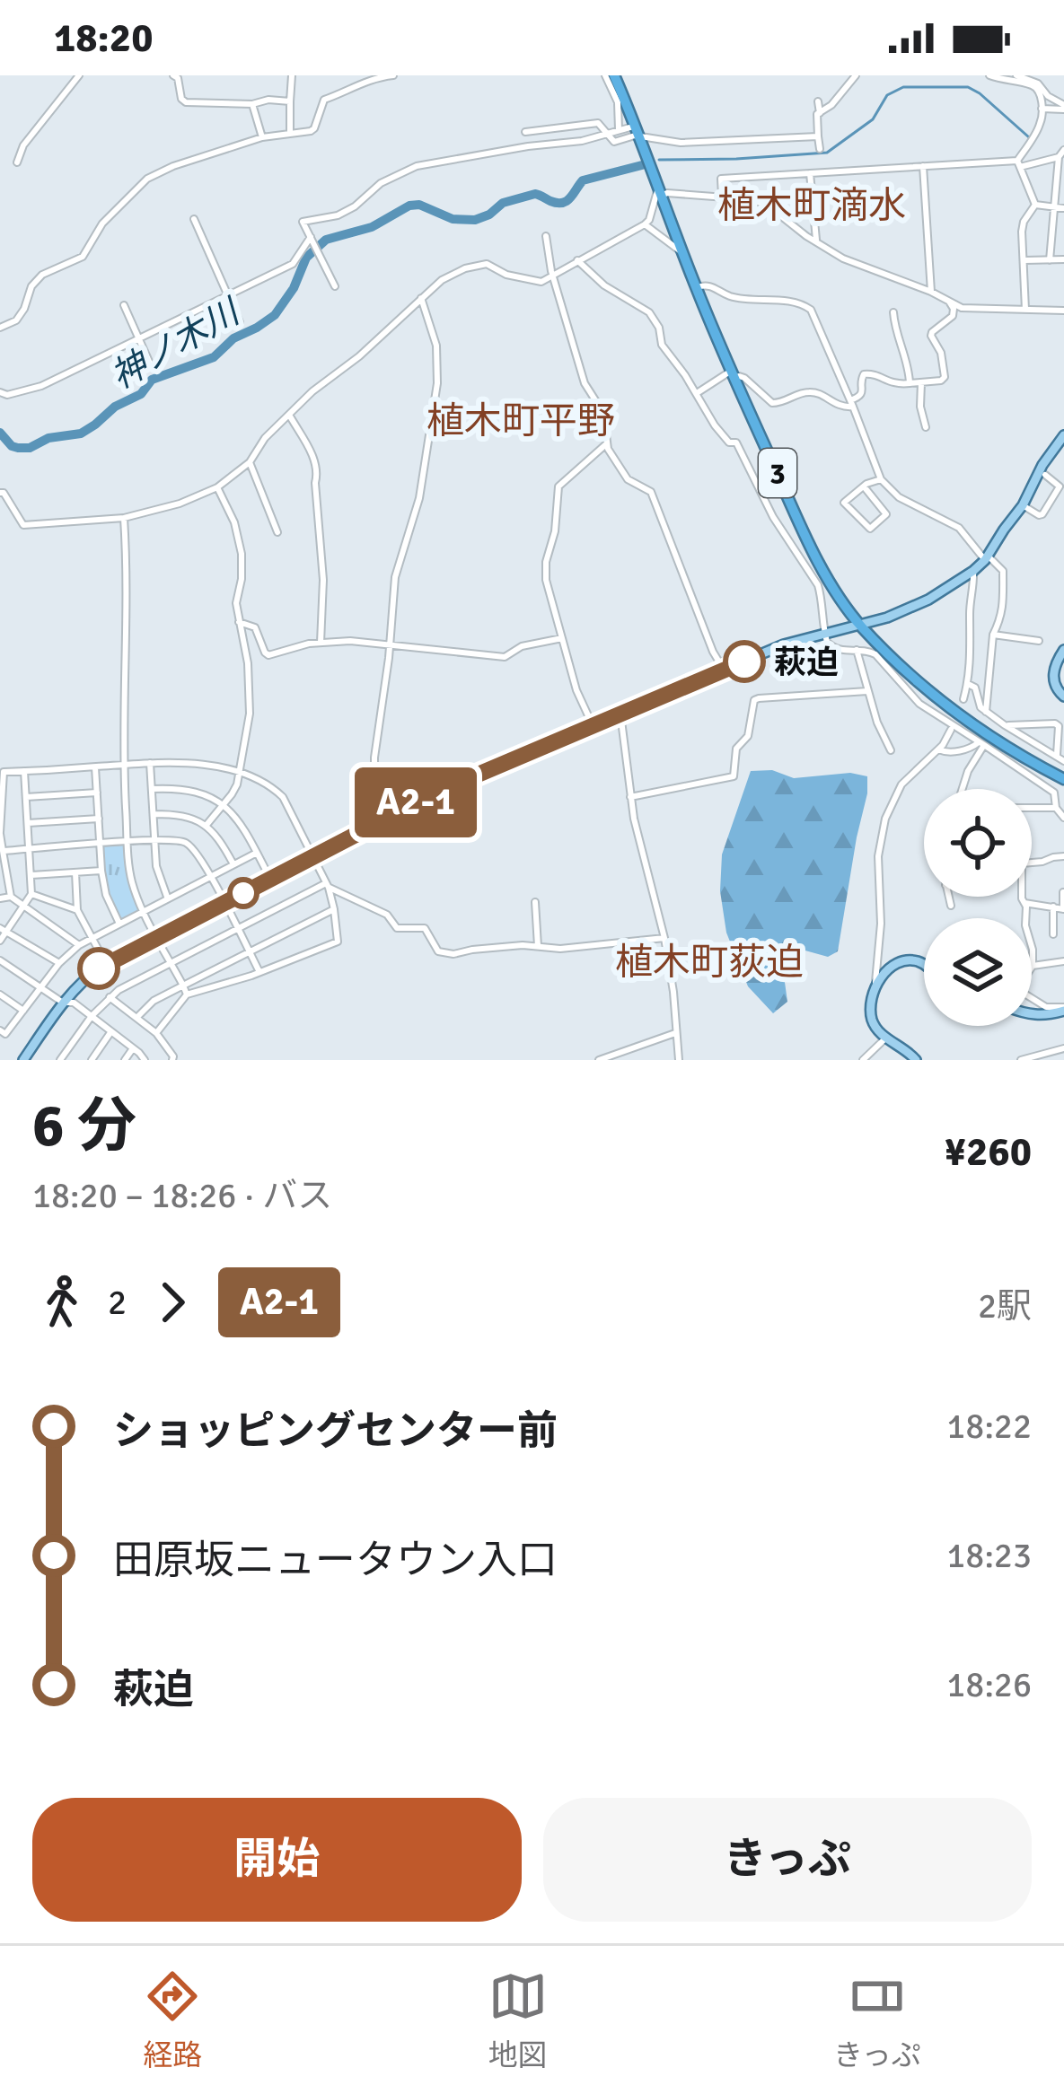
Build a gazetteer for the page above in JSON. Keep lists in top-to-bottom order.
{
  "streets": {
    "highway": ["3"]
  },
  "districts": ["植木町滴水", "植木町平野", "植木町荻迫"],
  "water": ["神ノ木川"],
  "places": ["萩迫"],
  "lines": ["bus line A2-1"],
  "page": {
    "status": "18:20",
    "on_map": "A2-1",
    "heading": ["6 分", "18:20 – 18:26 · バス", "¥260"],
    "legs": ["2", "A2-1", "2駅"],
    "list": [
      {
        "name": "ショッピングセンター前",
        "value": "18:22"
      },
      {
        "name": "田原坂ニュータウン入口",
        "value": "18:23"
      },
      {
        "name": "萩迫",
        "value": "18:26"
      }
    ],
    "buttons": ["開始", "きっぷ"],
    "tabs": ["経路", "地図", "きっぷ"]
  }
}
